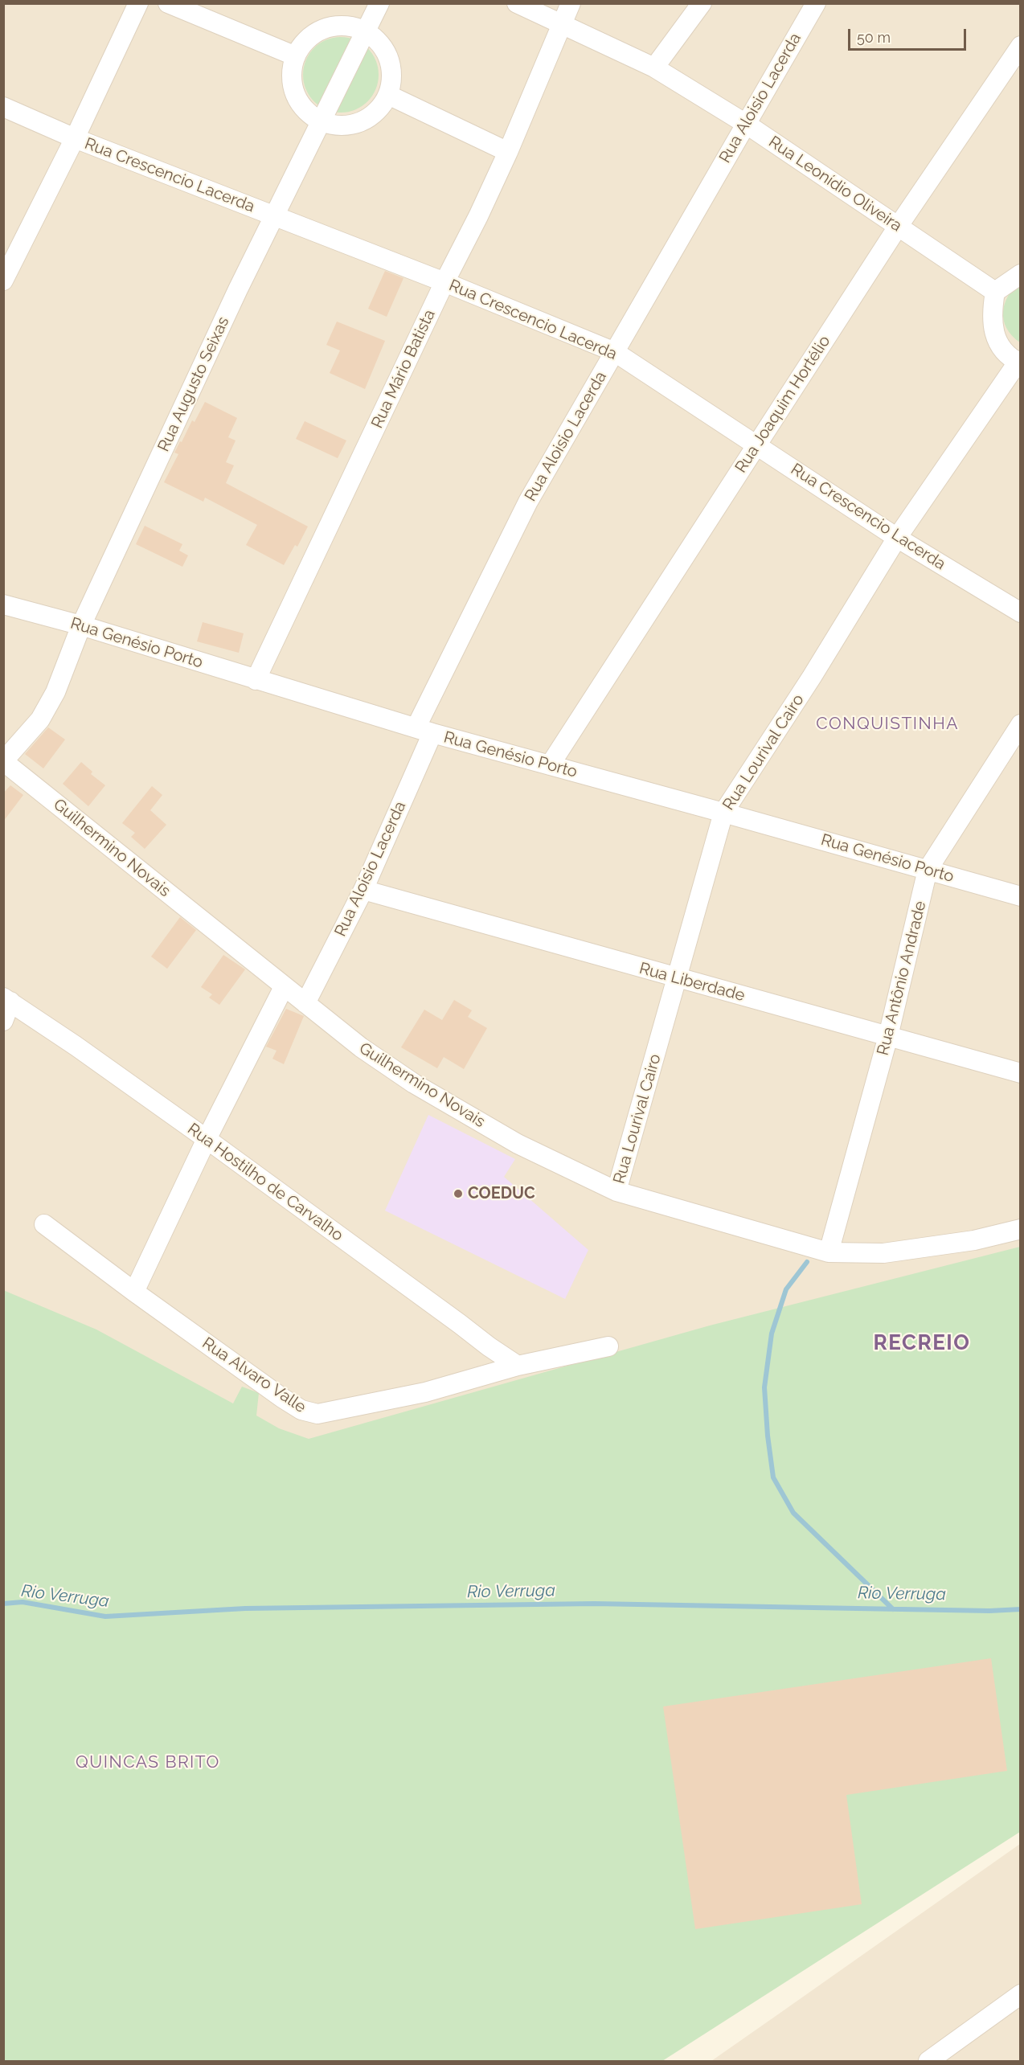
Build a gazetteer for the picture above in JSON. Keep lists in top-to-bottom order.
{
  "streets": {
    "street": [
      "Rua Aloisio Lacerda",
      "Rua Crescencio Lacerda",
      "Rua Leonídio Oliveira",
      "Rua Mário Batista",
      "Rua Augusto Seixas",
      "Rua Joaquim Hortélio",
      "Rua Genésio Porto",
      "Rua Lourival Cairo",
      "Guilhermino Novais",
      "Rua Antônio Andrade",
      "Rua Liberdade",
      "Rua Hostilho de Carvalho",
      "Rua Alvaro Valle"
    ]
  },
  "crossings": [
    ["Rua Aloisio Lacerda", "Rua Crescencio Lacerda"],
    ["Rua Aloisio Lacerda", "Rua Leonídio Oliveira"],
    ["Rua Aloisio Lacerda", "Rua Genésio Porto"],
    ["Rua Aloisio Lacerda", "Guilhermino Novais"],
    ["Rua Aloisio Lacerda", "Rua Liberdade"],
    ["Rua Crescencio Lacerda", "Rua Mário Batista"],
    ["Rua Crescencio Lacerda", "Rua Augusto Seixas"],
    ["Rua Crescencio Lacerda", "Rua Joaquim Hortélio"],
    ["Rua Crescencio Lacerda", "Rua Lourival Cairo"],
    ["Rua Leonídio Oliveira", "Rua Mário Batista"],
    ["Rua Leonídio Oliveira", "Rua Joaquim Hortélio"],
    ["Rua Leonídio Oliveira", "Rua Lourival Cairo"],
    ["Rua Mário Batista", "Rua Genésio Porto"],
    ["Rua Augusto Seixas", "Rua Genésio Porto"],
    ["Rua Augusto Seixas", "Guilhermino Novais"],
    ["Rua Joaquim Hortélio", "Rua Genésio Porto"],
    ["Rua Genésio Porto", "Rua Lourival Cairo"],
    ["Rua Genésio Porto", "Rua Antônio Andrade"],
    ["Rua Lourival Cairo", "Guilhermino Novais"],
    ["Rua Lourival Cairo", "Rua Liberdade"],
    ["Guilhermino Novais", "Rua Antônio Andrade"],
    ["Rua Antônio Andrade", "Rua Liberdade"],
    ["Rua Hostilho de Carvalho", "Rua Alvaro Valle"]
  ],
  "districts": ["CONQUISTINHA", "RECREIO", "QUINCAS BRITO"],
  "water": ["Rio Verruga"],
  "places": ["COEDUC"],
  "scale_bar": "50 m"
}
